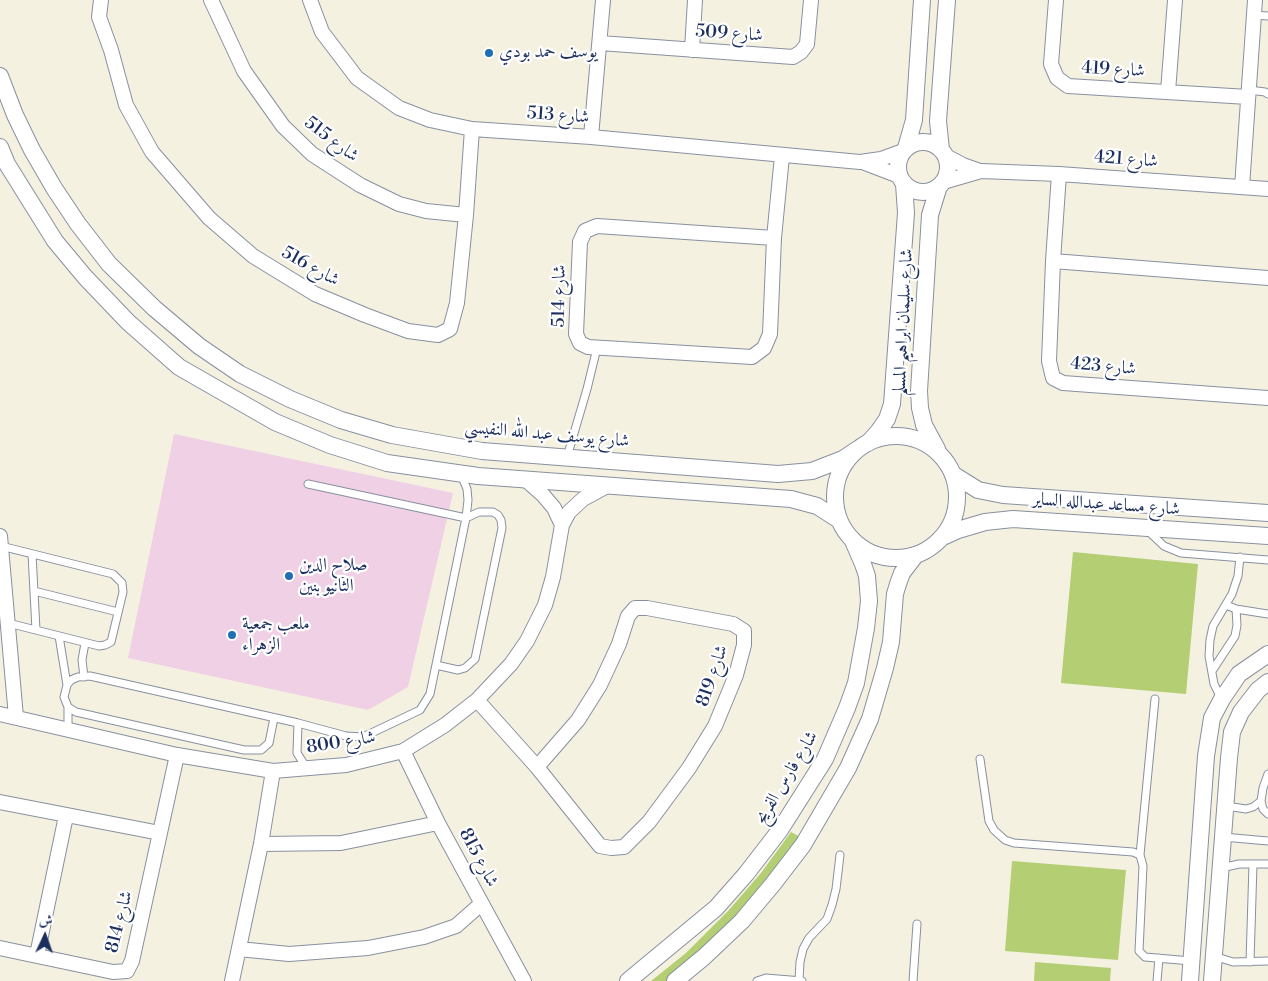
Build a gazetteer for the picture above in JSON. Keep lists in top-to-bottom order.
{
  "streets": {
    "street": [
      "شارع 509",
      "شارع 419",
      "شارع 513",
      "شارع 515",
      "شارع 421",
      "شارع 516",
      "شارع 514",
      "شارع سليمان ابراهيم المسلم",
      "شارع 423",
      "شارع يوسف عبد الله النفيسي",
      "شارع مساعد عبدالله الساير",
      "شارع 819",
      "شارع 800",
      "شارع فارس الفريح",
      "شارع 815",
      "شارع 814"
    ]
  },
  "crossings": [
    ["شارع 513", "شارع 421"],
    ["شارع 513", "شارع 516"],
    ["شارع 513", "شارع 514"],
    ["شارع 513", "شارع سليمان ابراهيم المسلم"],
    ["شارع 515", "شارع 516"],
    ["شارع 421", "شارع سليمان ابراهيم المسلم"],
    ["شارع 421", "شارع 423"],
    ["شارع سليمان ابراهيم المسلم", "شارع يوسف عبد الله النفيسي"],
    ["شارع سليمان ابراهيم المسلم", "شارع مساعد عبدالله الساير"],
    ["شارع سليمان ابراهيم المسلم", "شارع فارس الفريح"],
    ["شارع يوسف عبد الله النفيسي", "شارع مساعد عبدالله الساير"],
    ["شارع يوسف عبد الله النفيسي", "شارع فارس الفريح"],
    ["شارع مساعد عبدالله الساير", "شارع فارس الفريح"],
    ["شارع 819", "شارع 800"],
    ["شارع 800", "شارع 815"],
    ["شارع 800", "شارع 814"]
  ],
  "places": ["يوسف حمد بودي", "صلاح الدين الثانيو بنين", "ملعب جمعية الزهراء"],
  "north": "top"
}
